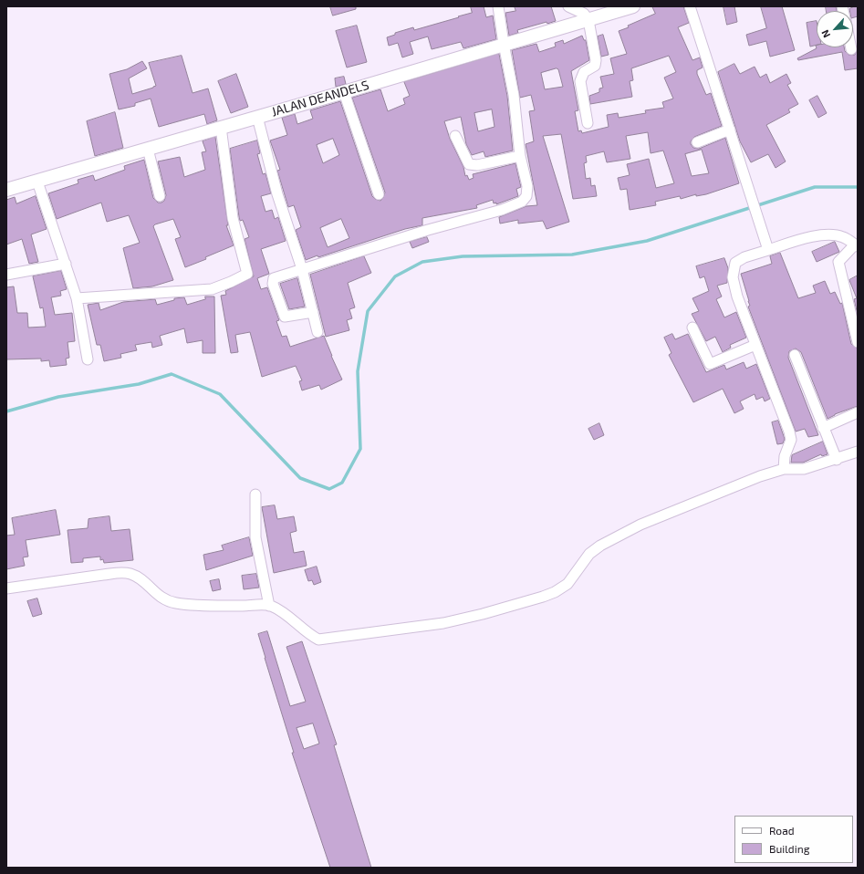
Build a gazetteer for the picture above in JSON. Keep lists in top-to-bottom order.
{
  "streets": {
    "street": ["JALAN DEANDELS"]
  },
  "legend": ["Road", "Building"],
  "north": "bottom left"
}
